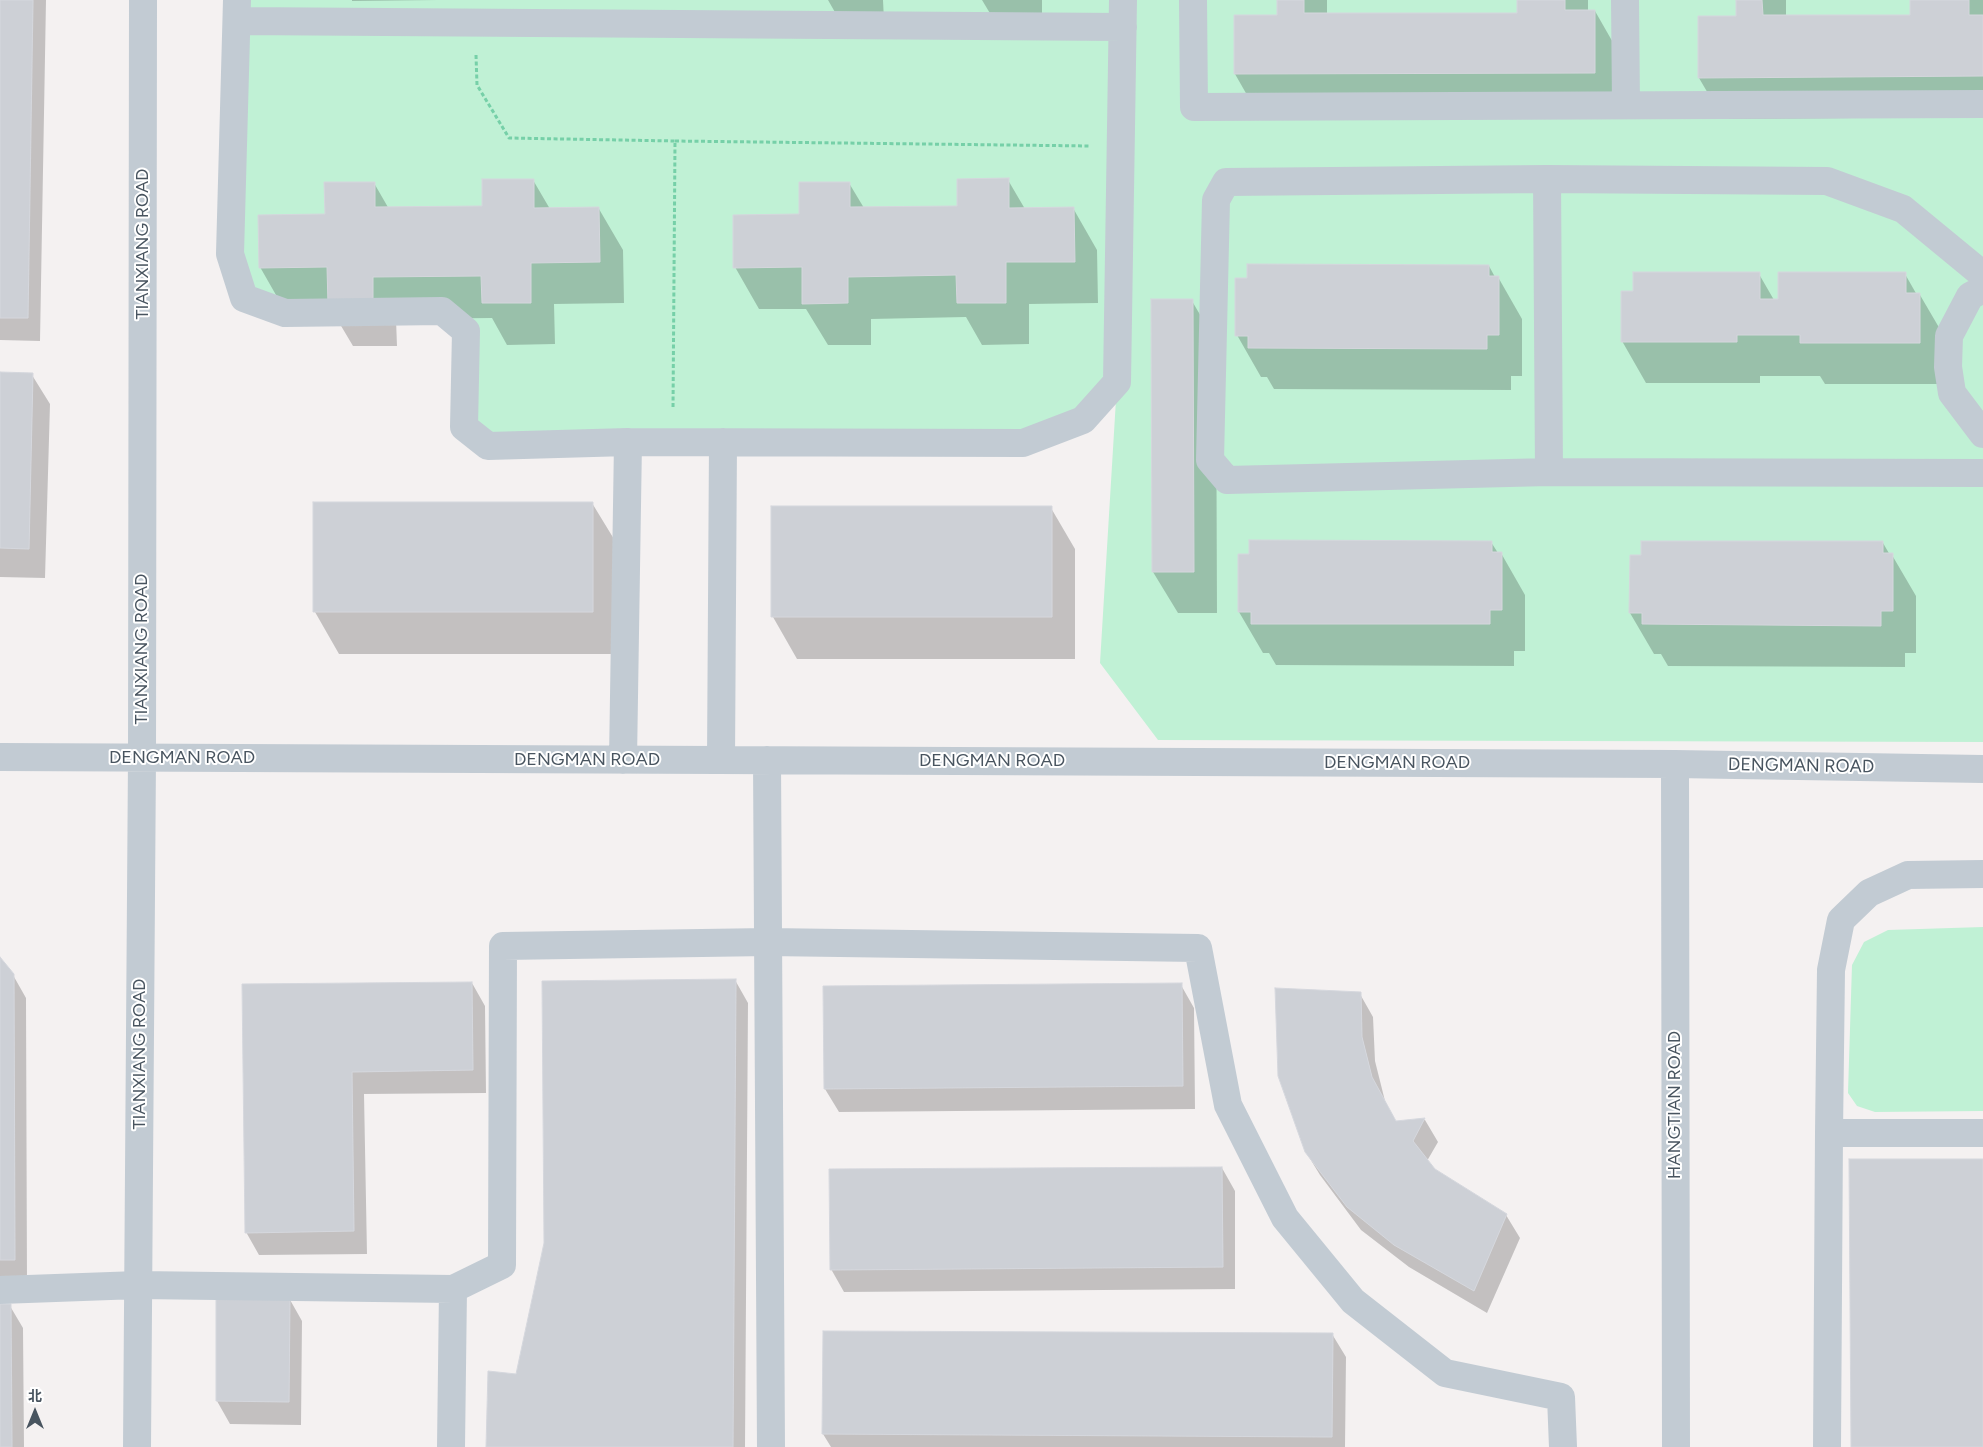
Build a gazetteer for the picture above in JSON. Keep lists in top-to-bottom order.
{
  "streets": {
    "street": ["TIANXIANG ROAD", "DENGMAN ROAD", "HANGTIAN ROAD"]
  },
  "crossings": [
    ["TIANXIANG ROAD", "DENGMAN ROAD"],
    ["DENGMAN ROAD", "HANGTIAN ROAD"]
  ],
  "north": "top"
}
